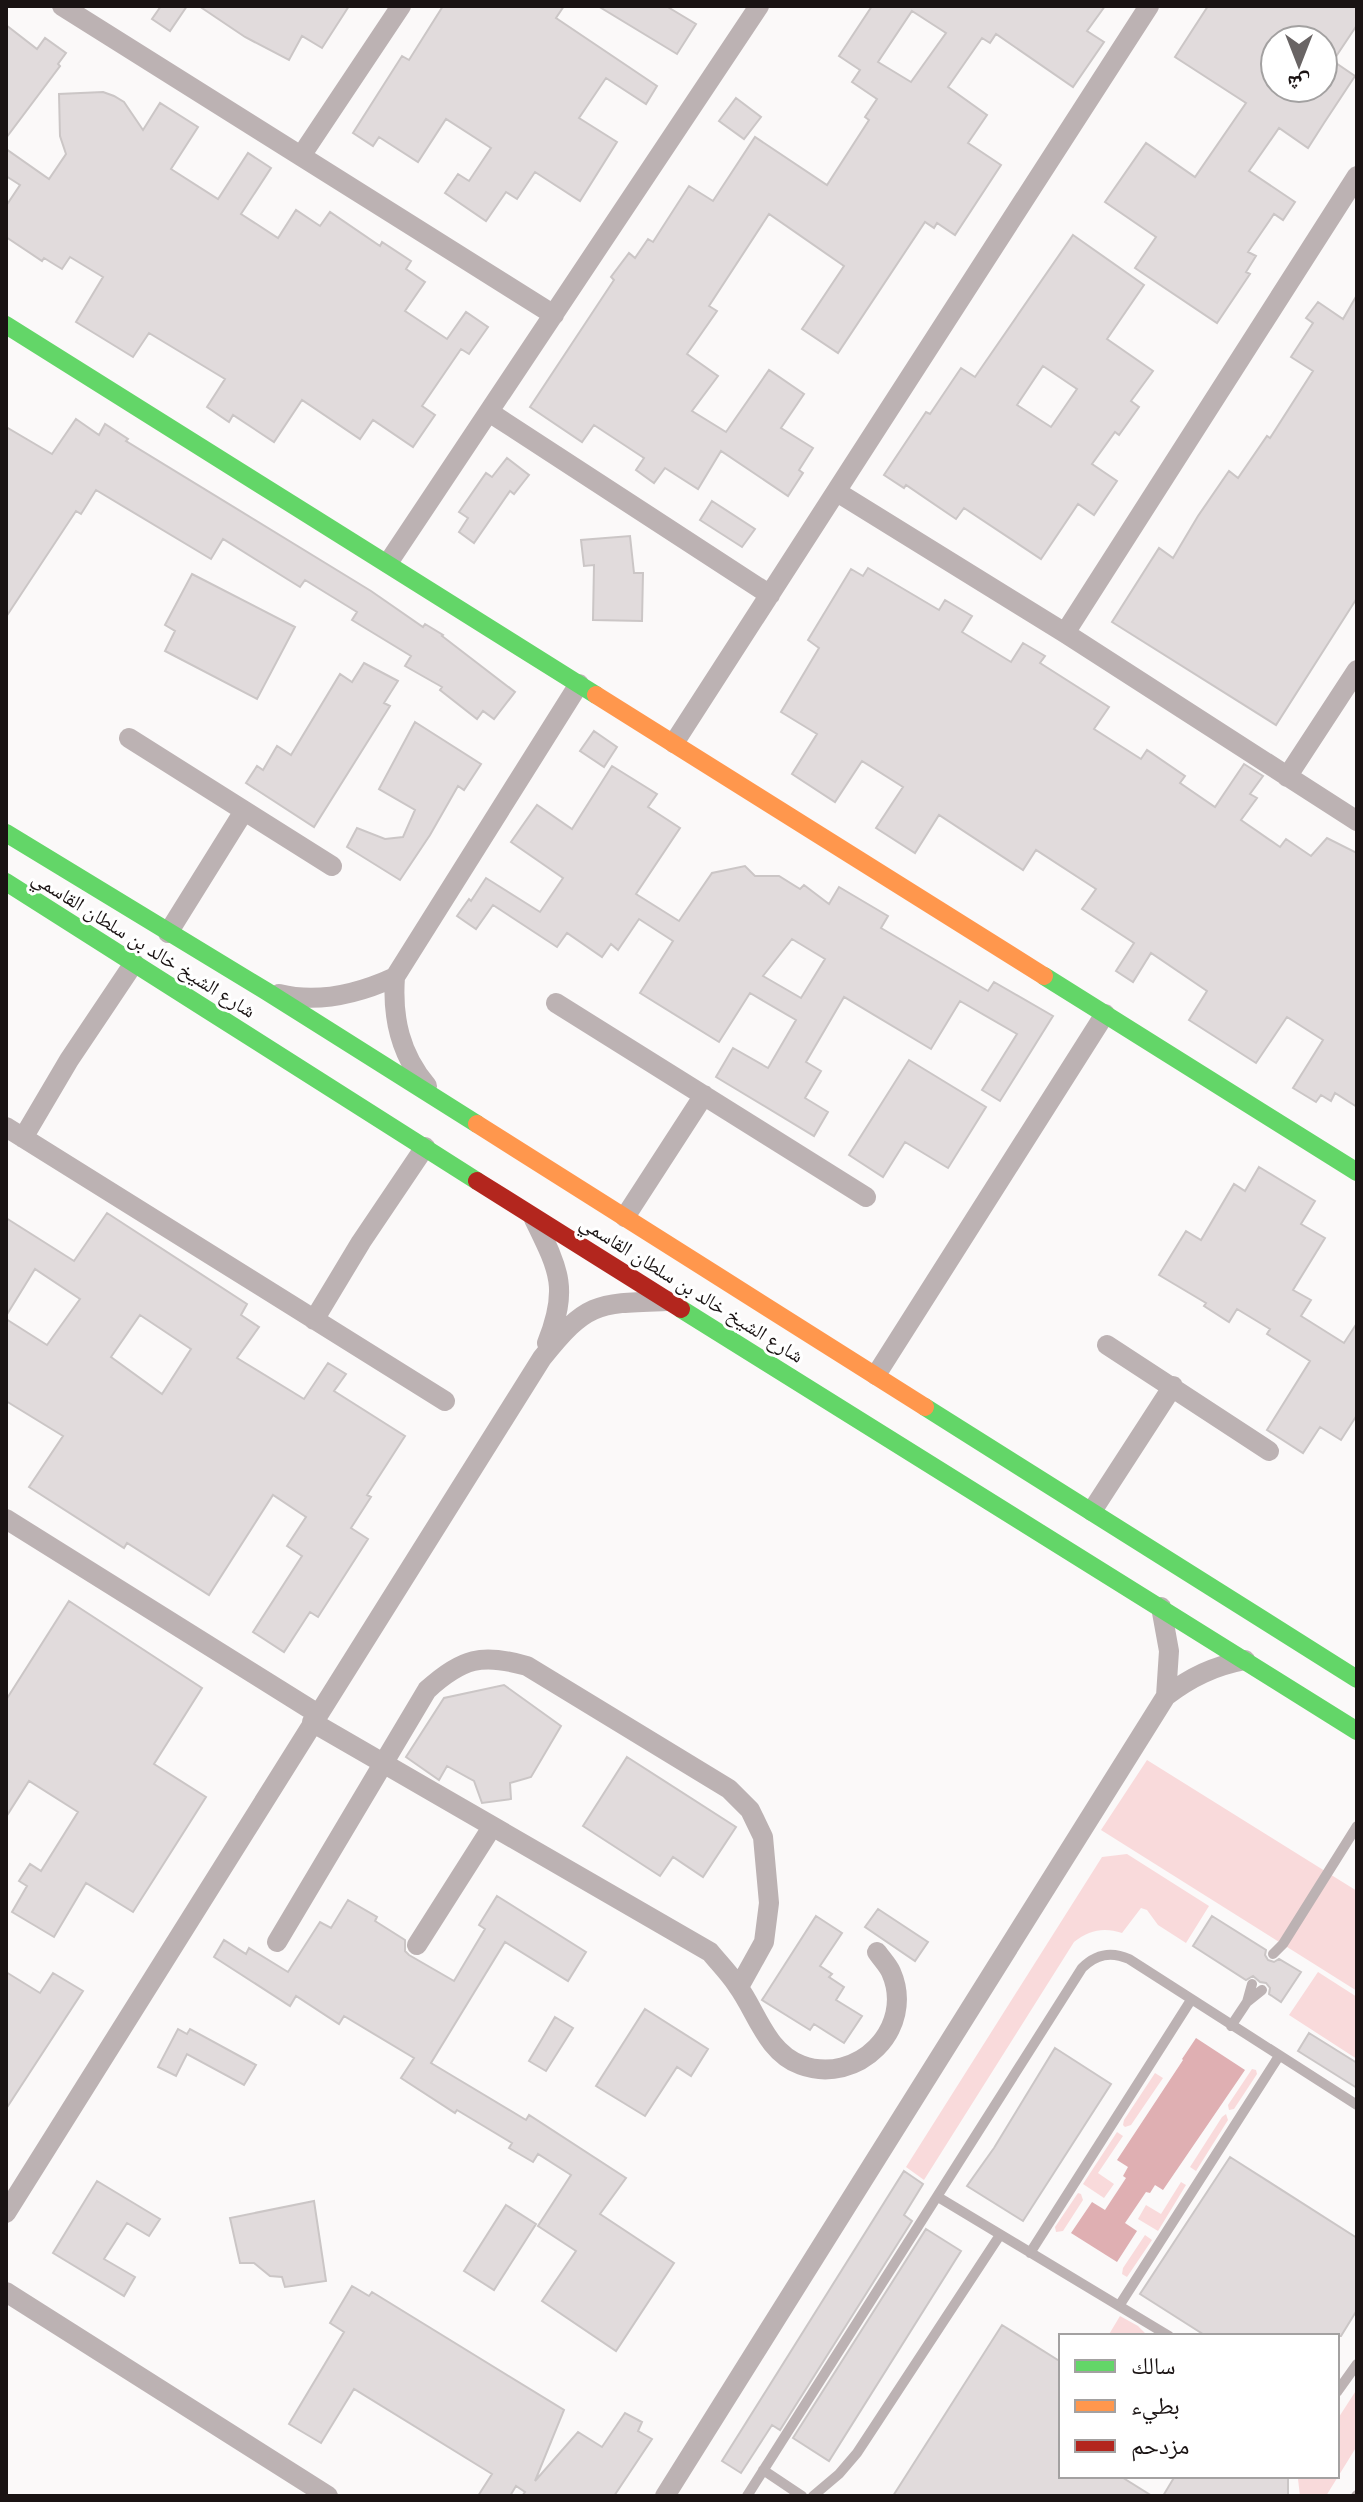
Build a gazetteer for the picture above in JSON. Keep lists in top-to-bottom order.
{
  "streets": {
    "main road": ["شارع الشيخ خالد بن سلطان القاسمي"]
  },
  "legend": ["سالك", "بطيء", "مزدحم"],
  "north": "bottom"
}
